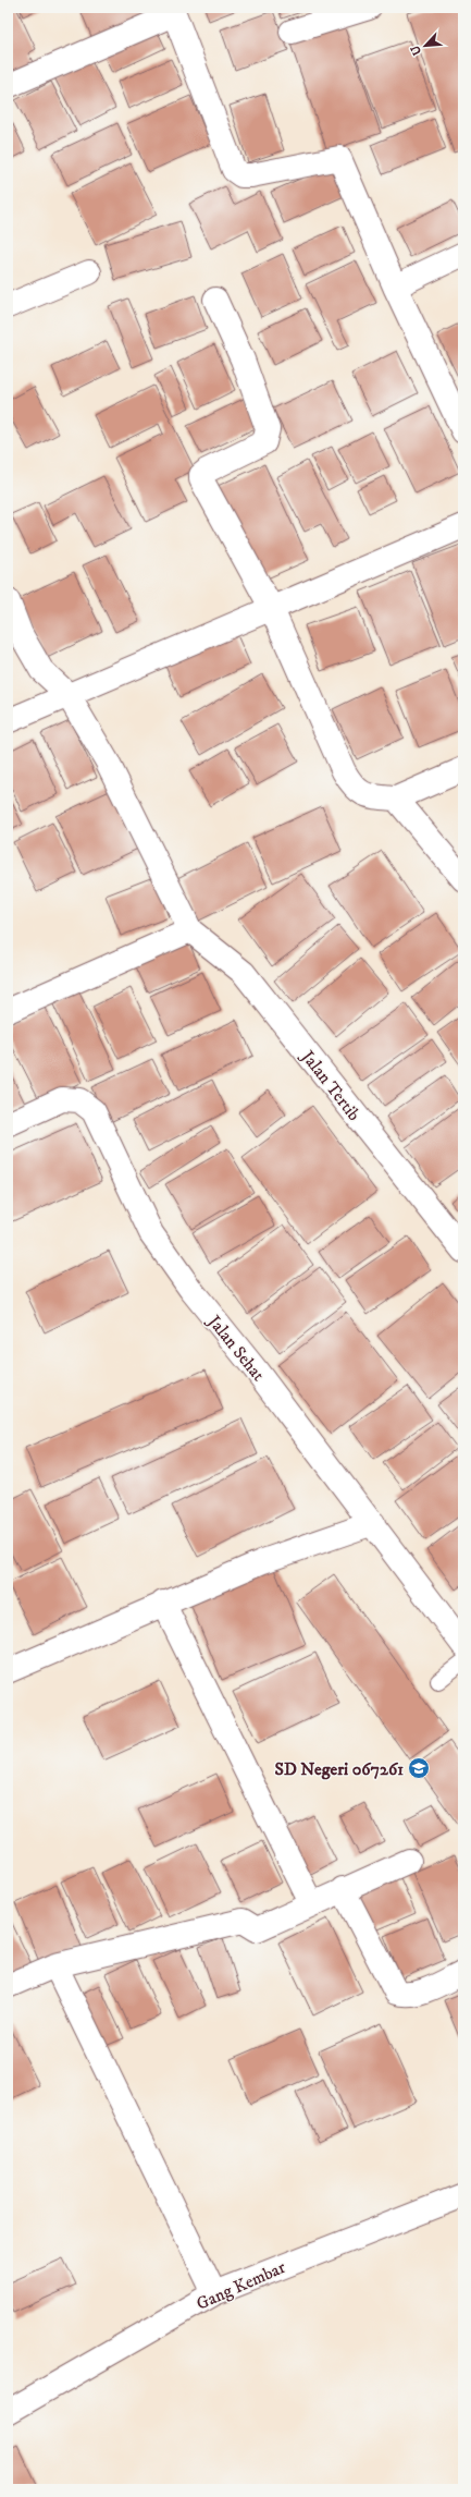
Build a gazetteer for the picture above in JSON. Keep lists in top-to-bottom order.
{
  "streets": {
    "street": ["Jalan Tertib", "Jalan Sehat", "Gang Kembar"]
  },
  "places": {
    "school or university": ["SD Negeri 067261"]
  },
  "north": "bottom left"
}
